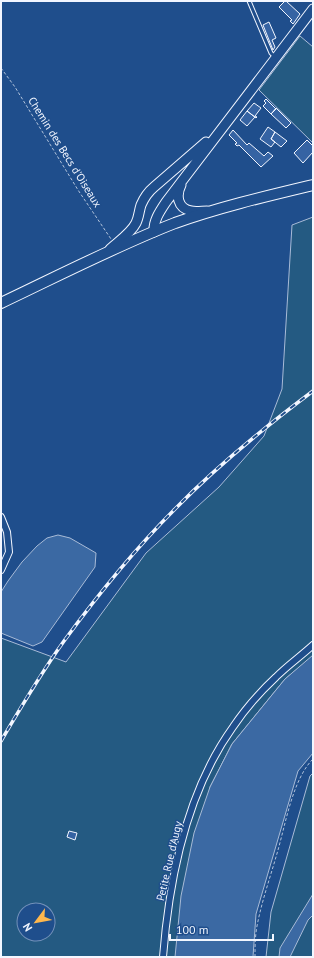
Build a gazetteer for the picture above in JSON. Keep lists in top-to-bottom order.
{
  "streets": {
    "street": ["Petite Rue d'Augy"],
    "path": ["Chemin des Becs d'Oiseaux"]
  },
  "scale_bar": "100 m",
  "north": "bottom left"
}
